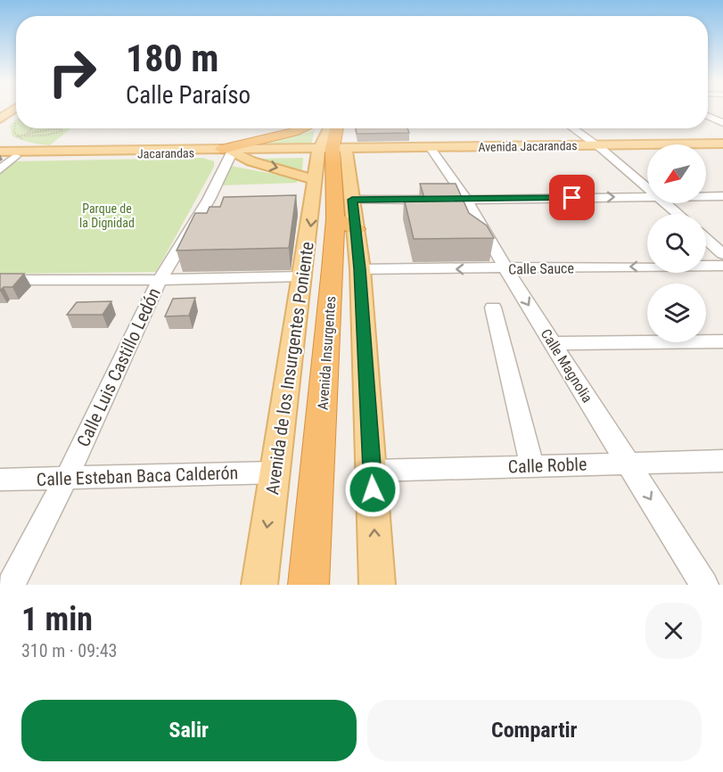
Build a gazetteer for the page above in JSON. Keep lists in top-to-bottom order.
{
  "streets": {
    "highway": ["Avenida Insurgentes"],
    "main road": ["Avenida Jacarandas", "Jacarandas", "Avenida de los Insurgentes Poniente"],
    "street": [
      "Calle Sauce",
      "Calle Magnolia",
      "Calle Luis Castillo Ledón",
      "Calle Roble",
      "Calle Esteban Baca Calderón"
    ]
  },
  "crossings": [
    ["Avenida Jacarandas", "Jacarandas"],
    ["Avenida Jacarandas", "Avenida Insurgentes"],
    ["Avenida Jacarandas", "Calle Magnolia"],
    ["Avenida Jacarandas", "Avenida de los Insurgentes Poniente"],
    ["Jacarandas", "Avenida Insurgentes"],
    ["Jacarandas", "Calle Luis Castillo Ledón"],
    ["Jacarandas", "Avenida de los Insurgentes Poniente"],
    ["Calle Sauce", "Calle Magnolia"],
    ["Avenida Insurgentes", "Avenida de los Insurgentes Poniente"],
    ["Calle Magnolia", "Calle Roble"],
    ["Calle Luis Castillo Ledón", "Calle Esteban Baca Calderón"],
    ["Avenida de los Insurgentes Poniente", "Calle Esteban Baca Calderón"]
  ],
  "one_way": ["Calle Magnolia"],
  "parks": ["Parque de la Dignidad"],
  "north": "bottom left",
  "page": {
    "turn": ["180 m", "Calle Paraíso"],
    "heading": ["1 min", "310 m · 09:43"],
    "buttons": ["Salir", "Compartir"]
  }
}
